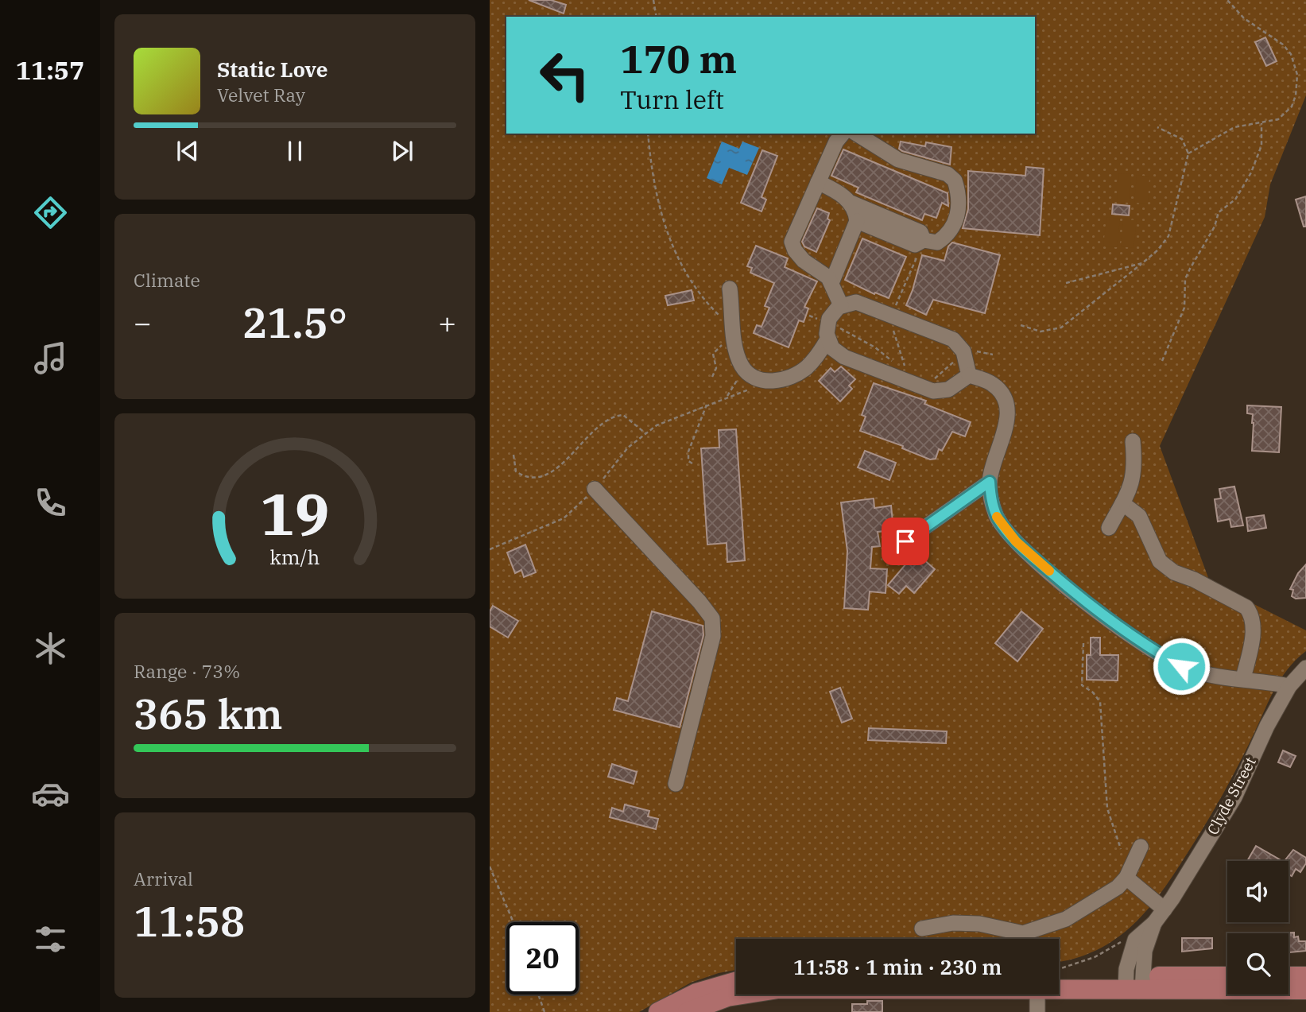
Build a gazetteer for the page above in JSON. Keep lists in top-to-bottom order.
{
  "streets": {
    "street": ["Clyde Street"]
  },
  "page": {
    "tabs": "11:57",
    "turn": ["170 m", "Turn left"],
    "song": ["Static Love", "Velvet Ray"],
    "tile": [
      "Climate",
      ["Range · 73%", "365 km"],
      ["Arrival", "11:58"]
    ],
    "heat": ["−", "21.5°", "+"],
    "limit": "20",
    "trip": "11:58 · 1 min · 230 m",
    "gauge": ["19", "km/h"]
  }
}
